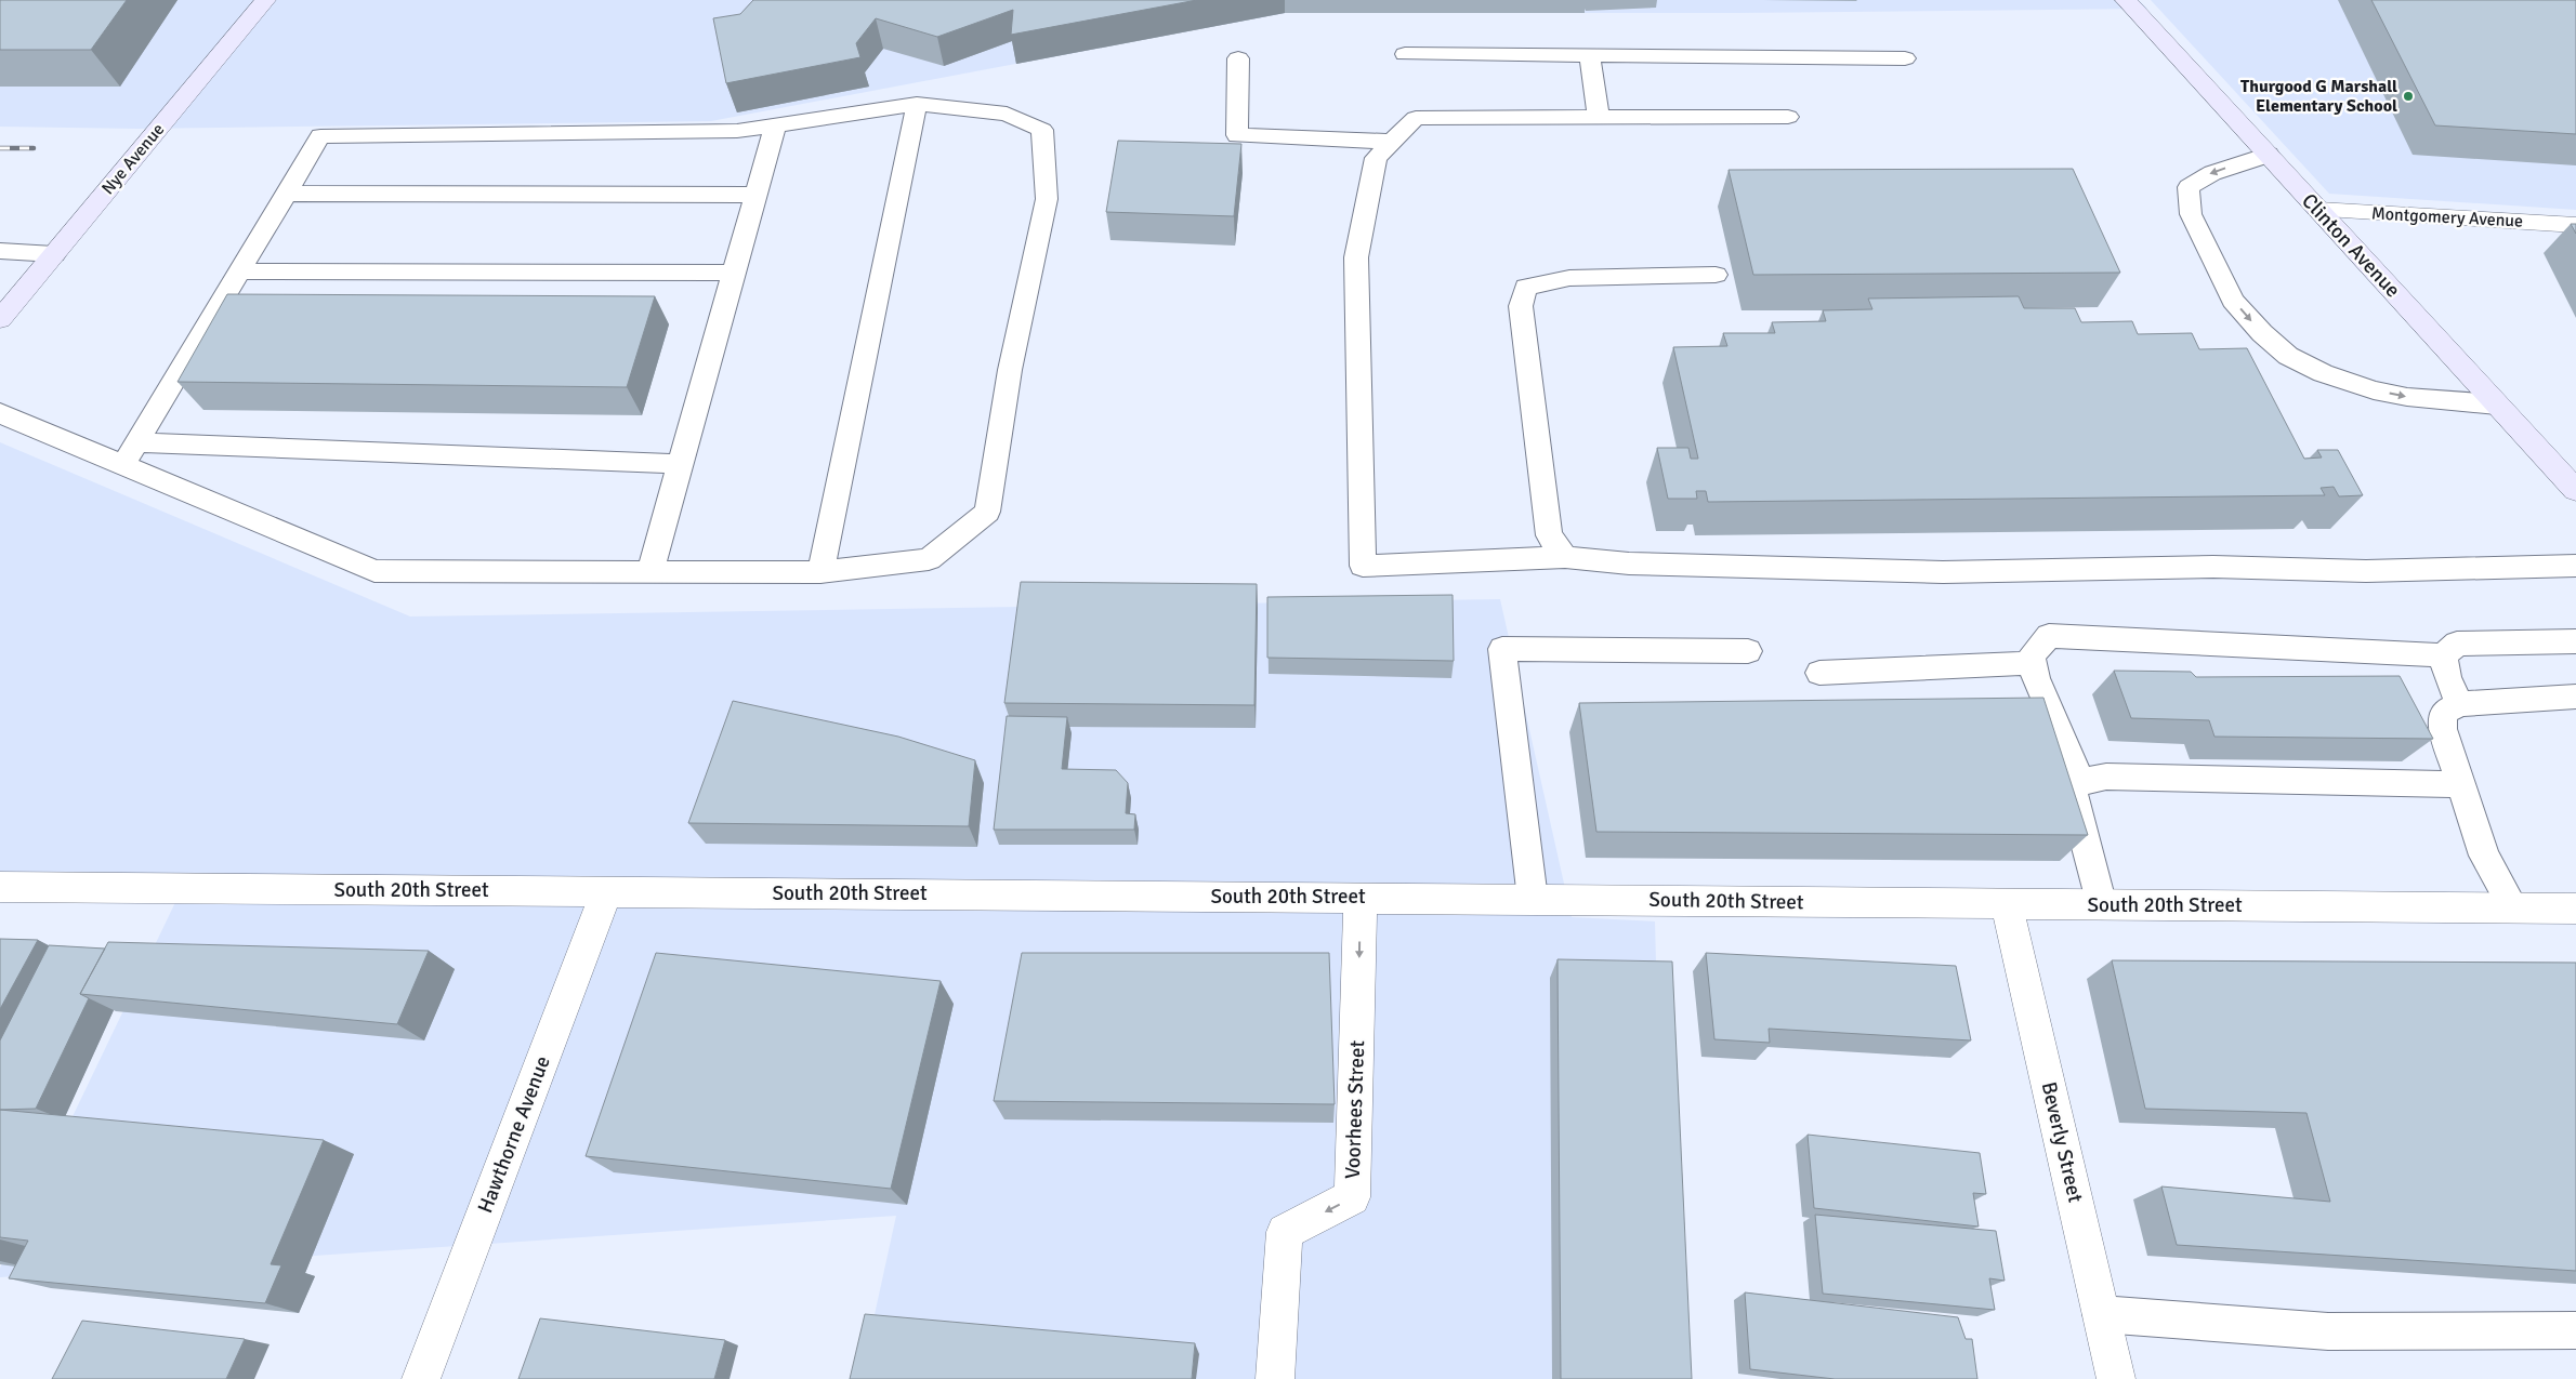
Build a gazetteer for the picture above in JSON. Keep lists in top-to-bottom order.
{
  "streets": {
    "main road": ["Nye Avenue", "Clinton Avenue"],
    "street": [
      "Montgomery Avenue",
      "South 20th Street",
      "Voorhees Street",
      "Hawthorne Avenue",
      "Beverly Street"
    ]
  },
  "crossings": [
    ["Montgomery Avenue", "Clinton Avenue"],
    ["South 20th Street", "Voorhees Street"],
    ["South 20th Street", "Hawthorne Avenue"],
    ["South 20th Street", "Beverly Street"]
  ],
  "one_way": ["Voorhees Street"],
  "places": ["Thurgood G Marshall Elementary School"]
}
